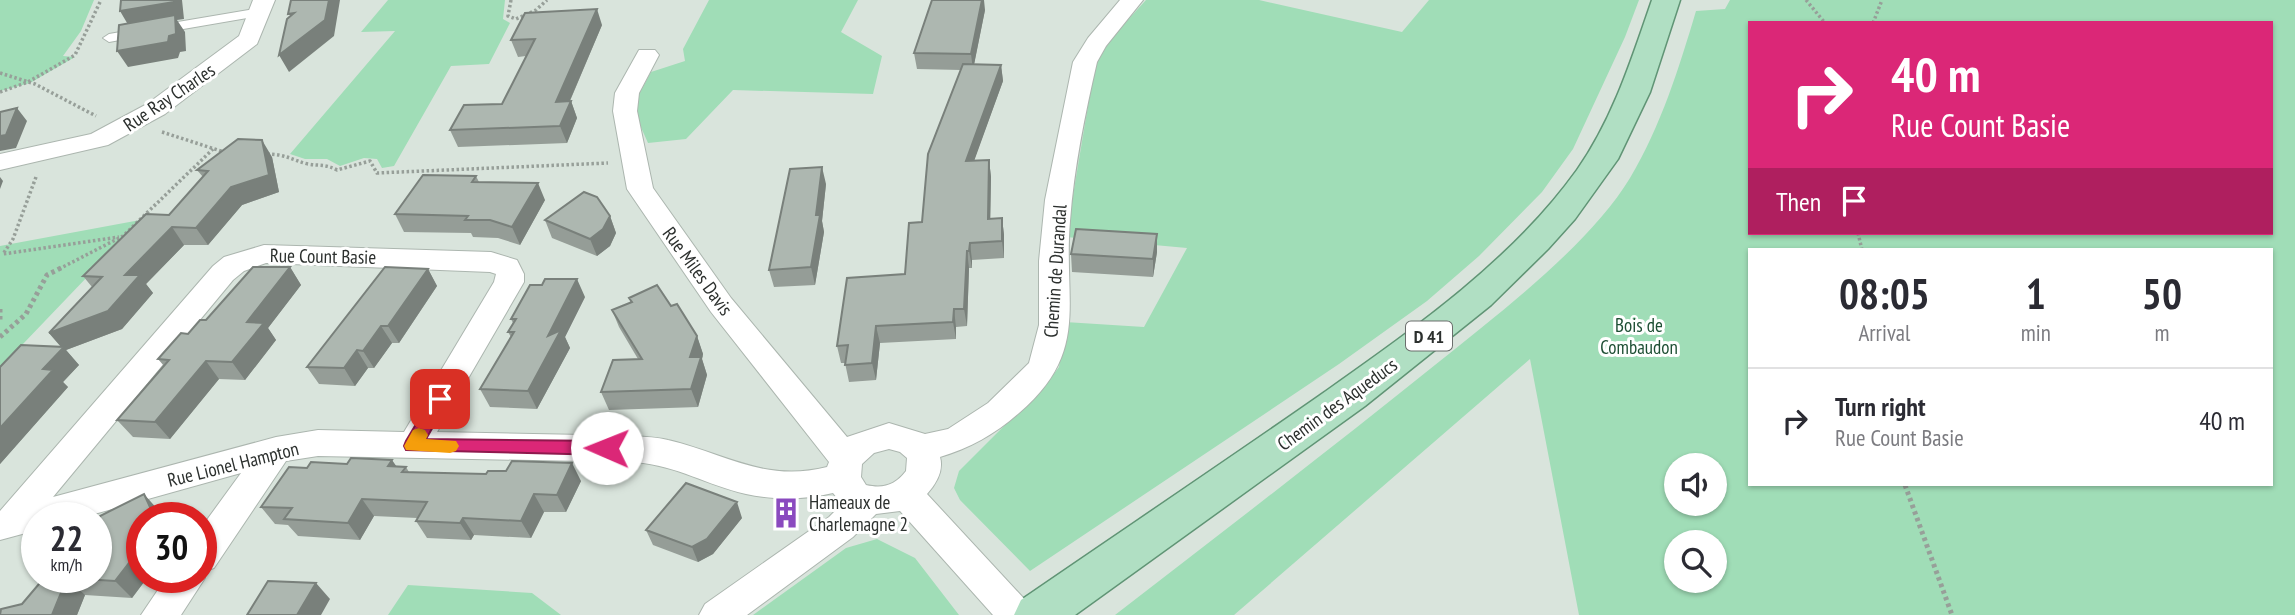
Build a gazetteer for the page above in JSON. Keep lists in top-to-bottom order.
{
  "streets": {
    "main road": ["D 41", "Chemin des Aqueducs"],
    "street": [
      "Rue Ray Charles",
      "Rue Count Basie",
      "Rue Miles Davis",
      "Chemin de Durandal",
      "Rue Lionel Hampton"
    ]
  },
  "crossings": [
    ["Rue Count Basie", "Rue Lionel Hampton"],
    ["Rue Miles Davis", "Chemin de Durandal"],
    ["Rue Miles Davis", "Rue Lionel Hampton"],
    ["Chemin de Durandal", "Rue Lionel Hampton"]
  ],
  "parks": ["Bois de Combaudon"],
  "places": {
    "building": ["Hameaux de Charlemagne 2"]
  },
  "page": {
    "turn": ["40 m", "Rue Count Basie"],
    "then": "Then",
    "eta": [
      "08:05",
      "Arrival",
      "1",
      "min",
      "50",
      "m"
    ],
    "list": [
      {
        "name": "Turn right",
        "note": "Rue Count Basie",
        "value": "40 m"
      }
    ],
    "speed": "22 km/h",
    "limit": "30"
  }
}
